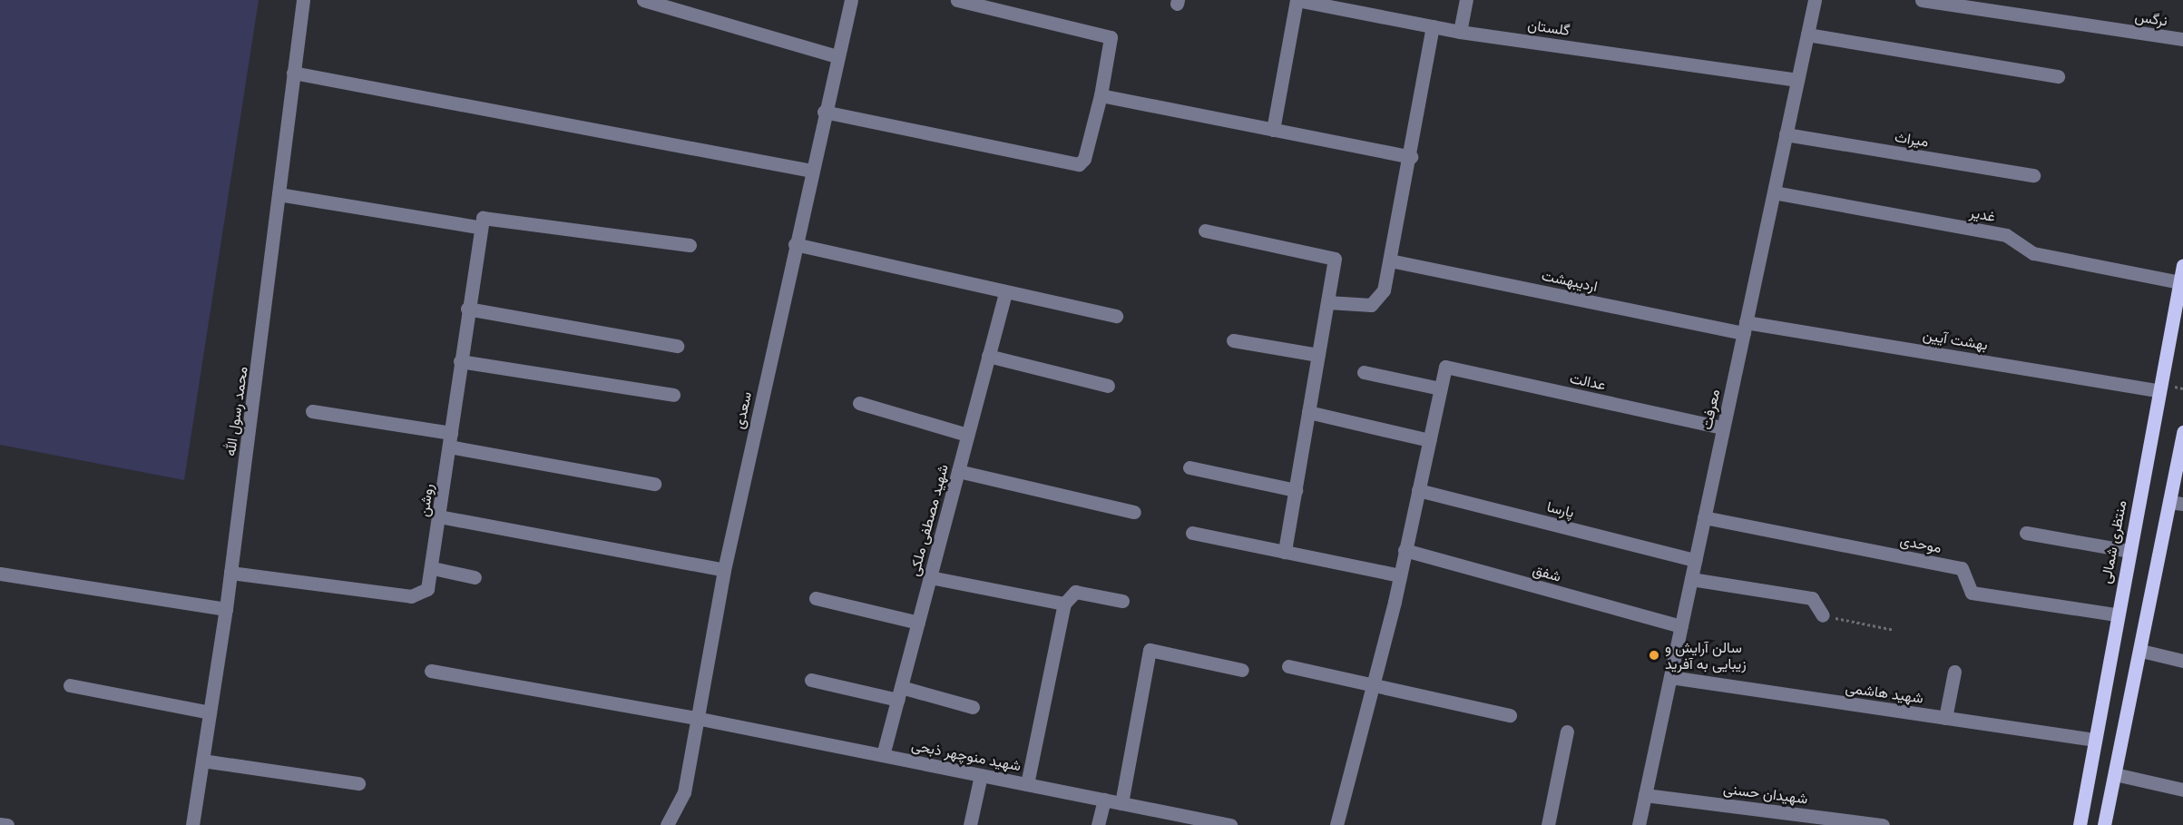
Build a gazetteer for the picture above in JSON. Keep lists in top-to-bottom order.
{
  "streets": {
    "main road": ["منتظری شمالی"],
    "street": [
      "نرگس",
      "گلستان",
      "میراث",
      "غدیر",
      "اردیبهشت",
      "بهشت آیین",
      "عدالت",
      "معرفت",
      "سعدی",
      "محمد رسول الله",
      "روشن",
      "پارسا",
      "شهید مصطفی ملکی",
      "موحدی",
      "شفق",
      "شهید هاشمی",
      "شهید منوچهر ذبحی",
      "شهیدان حسنی"
    ]
  },
  "crossings": [
    ["گلستان", "معرفت"],
    ["میراث", "معرفت"],
    ["غدیر", "معرفت"],
    ["غدیر", "منتظری شمالی"],
    ["اردیبهشت", "بهشت آیین"],
    ["اردیبهشت", "معرفت"],
    ["بهشت آیین", "معرفت"],
    ["بهشت آیین", "منتظری شمالی"],
    ["عدالت", "معرفت"],
    ["معرفت", "پارسا"],
    ["معرفت", "موحدی"],
    ["معرفت", "شفق"],
    ["معرفت", "شهید هاشمی"],
    ["معرفت", "شهیدان حسنی"],
    ["سعدی", "شهید منوچهر ذبحی"],
    ["محمد رسول الله", "روشن"],
    ["شهید مصطفی ملکی", "شهید منوچهر ذبحی"],
    ["منتظری شمالی", "موحدی"],
    ["منتظری شمالی", "شهید هاشمی"]
  ],
  "places": ["سالن آرایش و زیبایی به آفرید"]
}
